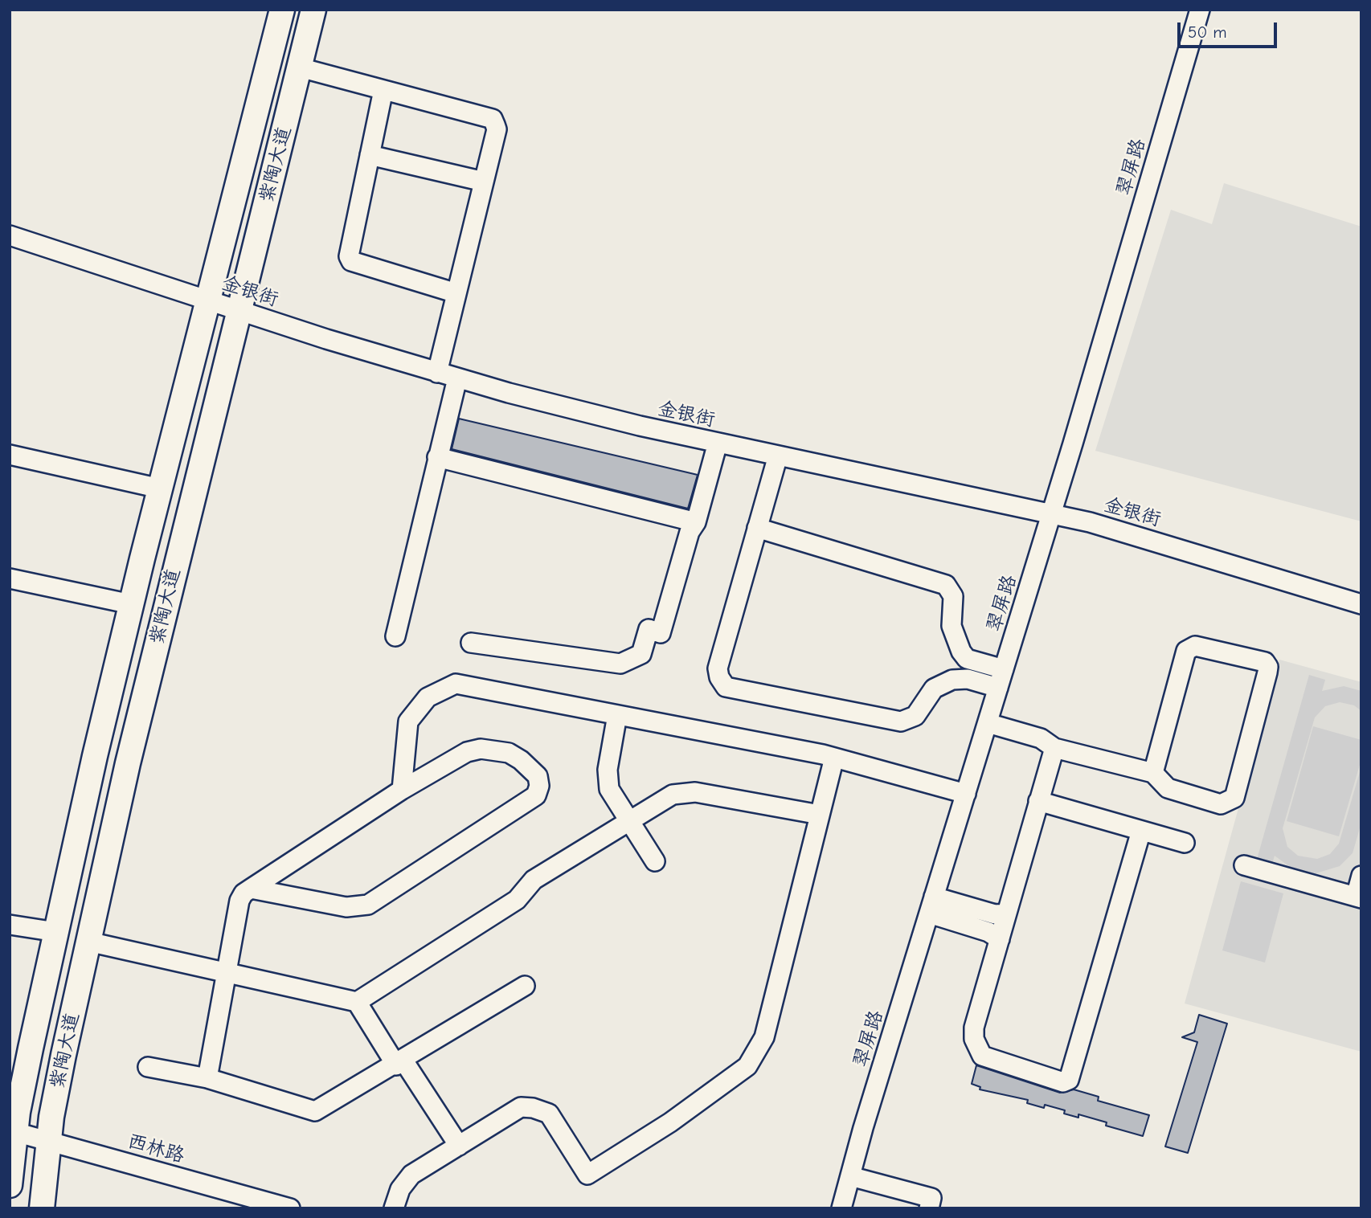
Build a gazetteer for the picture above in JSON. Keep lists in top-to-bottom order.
{
  "streets": {
    "main road": ["紫陶大道"],
    "street": ["翠屏路", "金银街", "西林路"]
  },
  "crossings": [
    ["紫陶大道", "金银街"],
    ["紫陶大道", "西林路"],
    ["翠屏路", "金银街"]
  ],
  "scale_bar": "50 m"
}
